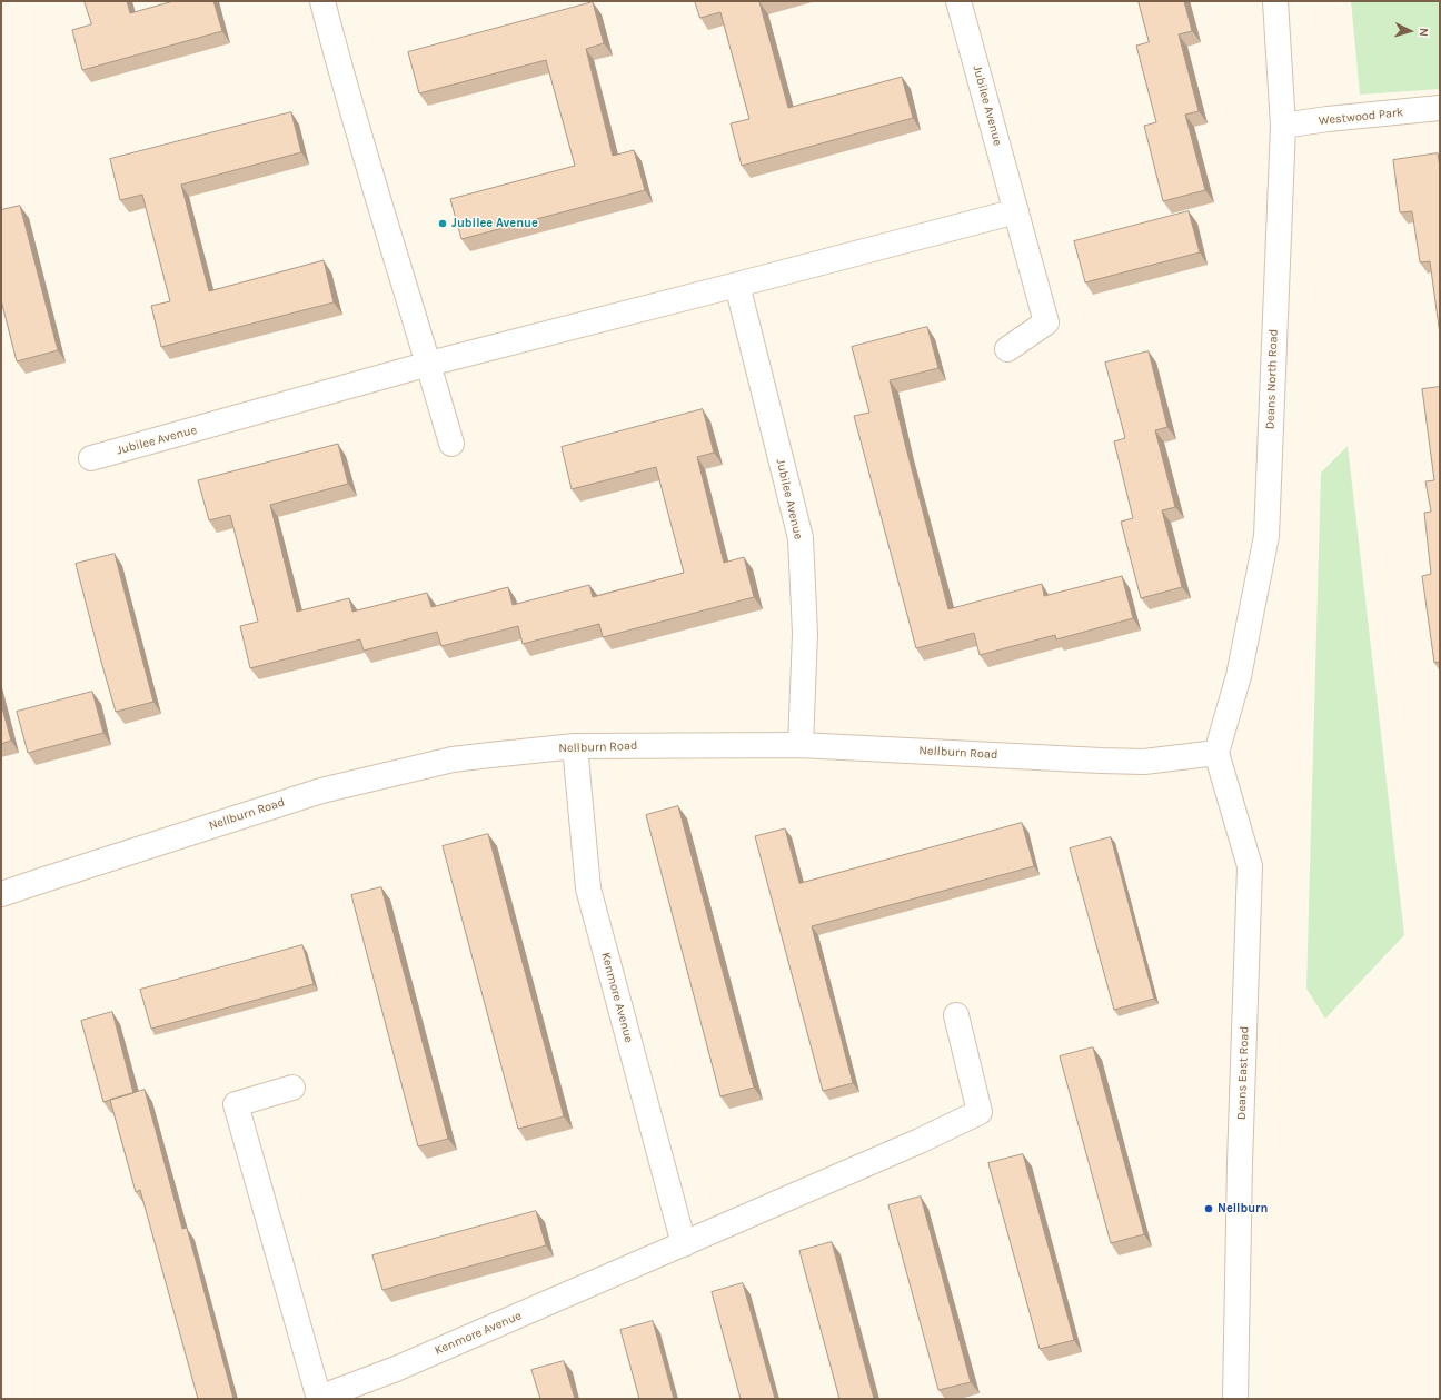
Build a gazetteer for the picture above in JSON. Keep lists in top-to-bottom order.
{
  "streets": {
    "street": [
      "Jubilee Avenue",
      "Westwood Park",
      "Deans North Road",
      "Nellburn Road",
      "Kenmore Avenue",
      "Deans East Road"
    ]
  },
  "crossings": [
    ["Jubilee Avenue", "Nellburn Road"],
    ["Westwood Park", "Deans North Road"],
    ["Deans North Road", "Nellburn Road"],
    ["Deans North Road", "Deans East Road"],
    ["Nellburn Road", "Kenmore Avenue"],
    ["Nellburn Road", "Deans East Road"]
  ],
  "places": ["Jubilee Avenue", "Nellburn"],
  "north": "right"
}
